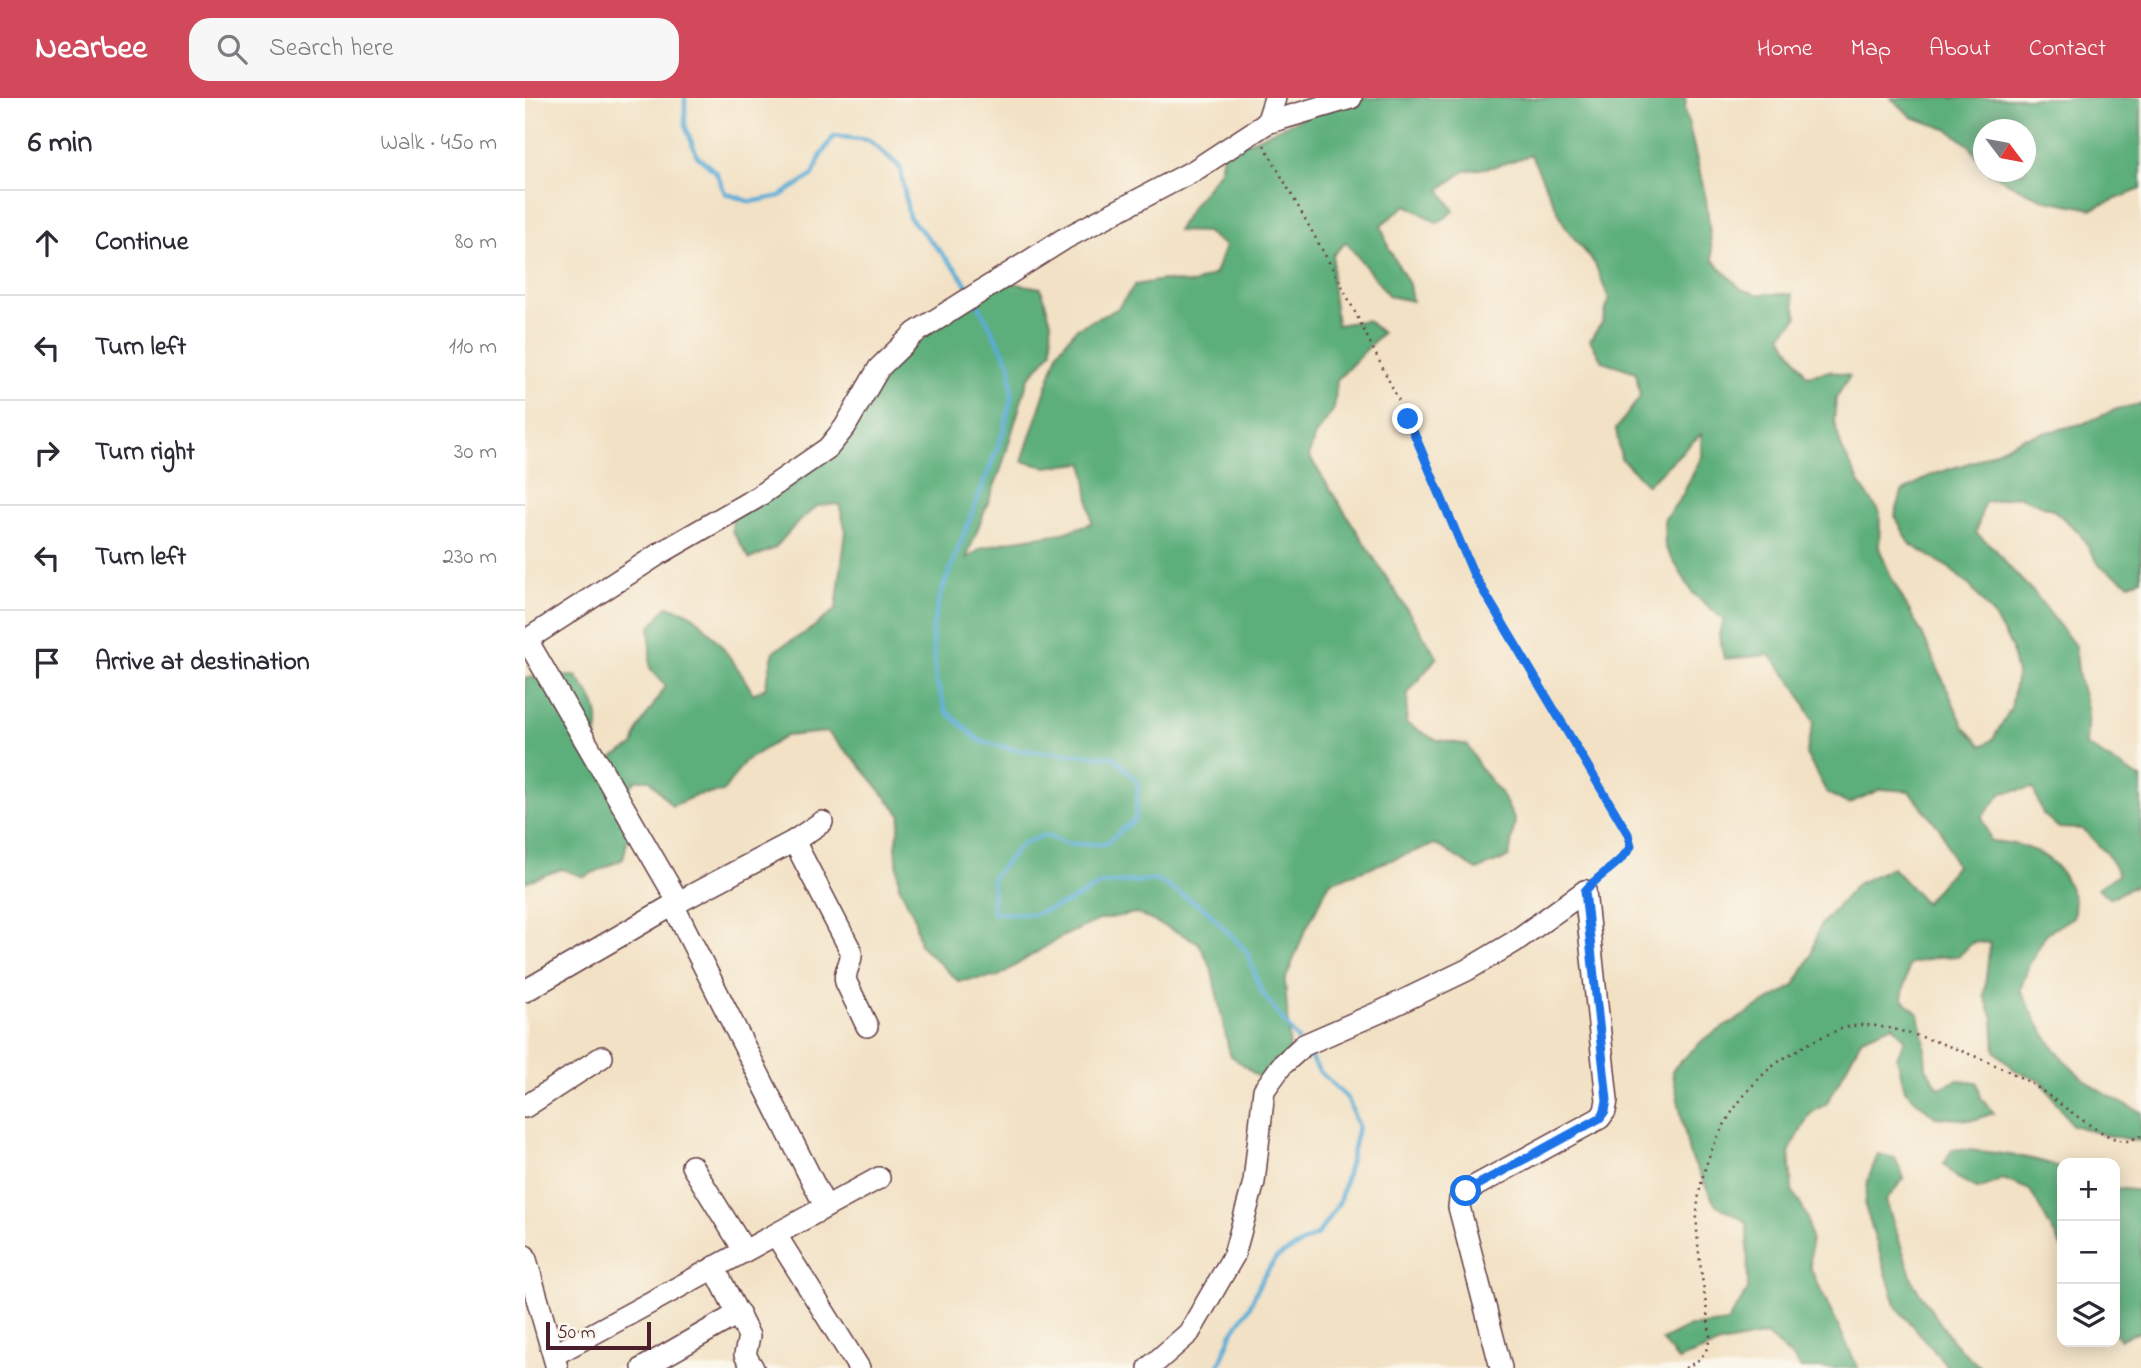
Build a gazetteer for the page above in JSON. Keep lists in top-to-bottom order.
{
  "scale_bar": "50 m",
  "north": "bottom right",
  "page": {
    "header": "Nearbee",
    "search": "Search here",
    "nav": [
      "Home",
      "Map",
      "About",
      "Contact"
    ],
    "heading": ["6 min", "Walk · 450 m"],
    "list": [
      ["Continue", "80 m"],
      ["Turn left", "110 m"],
      ["Turn right", "30 m"],
      ["Turn left", "230 m"],
      "Arrive at destination"
    ],
    "map_buttons": ["+", "−"],
    "scale": "50 m"
  }
}
